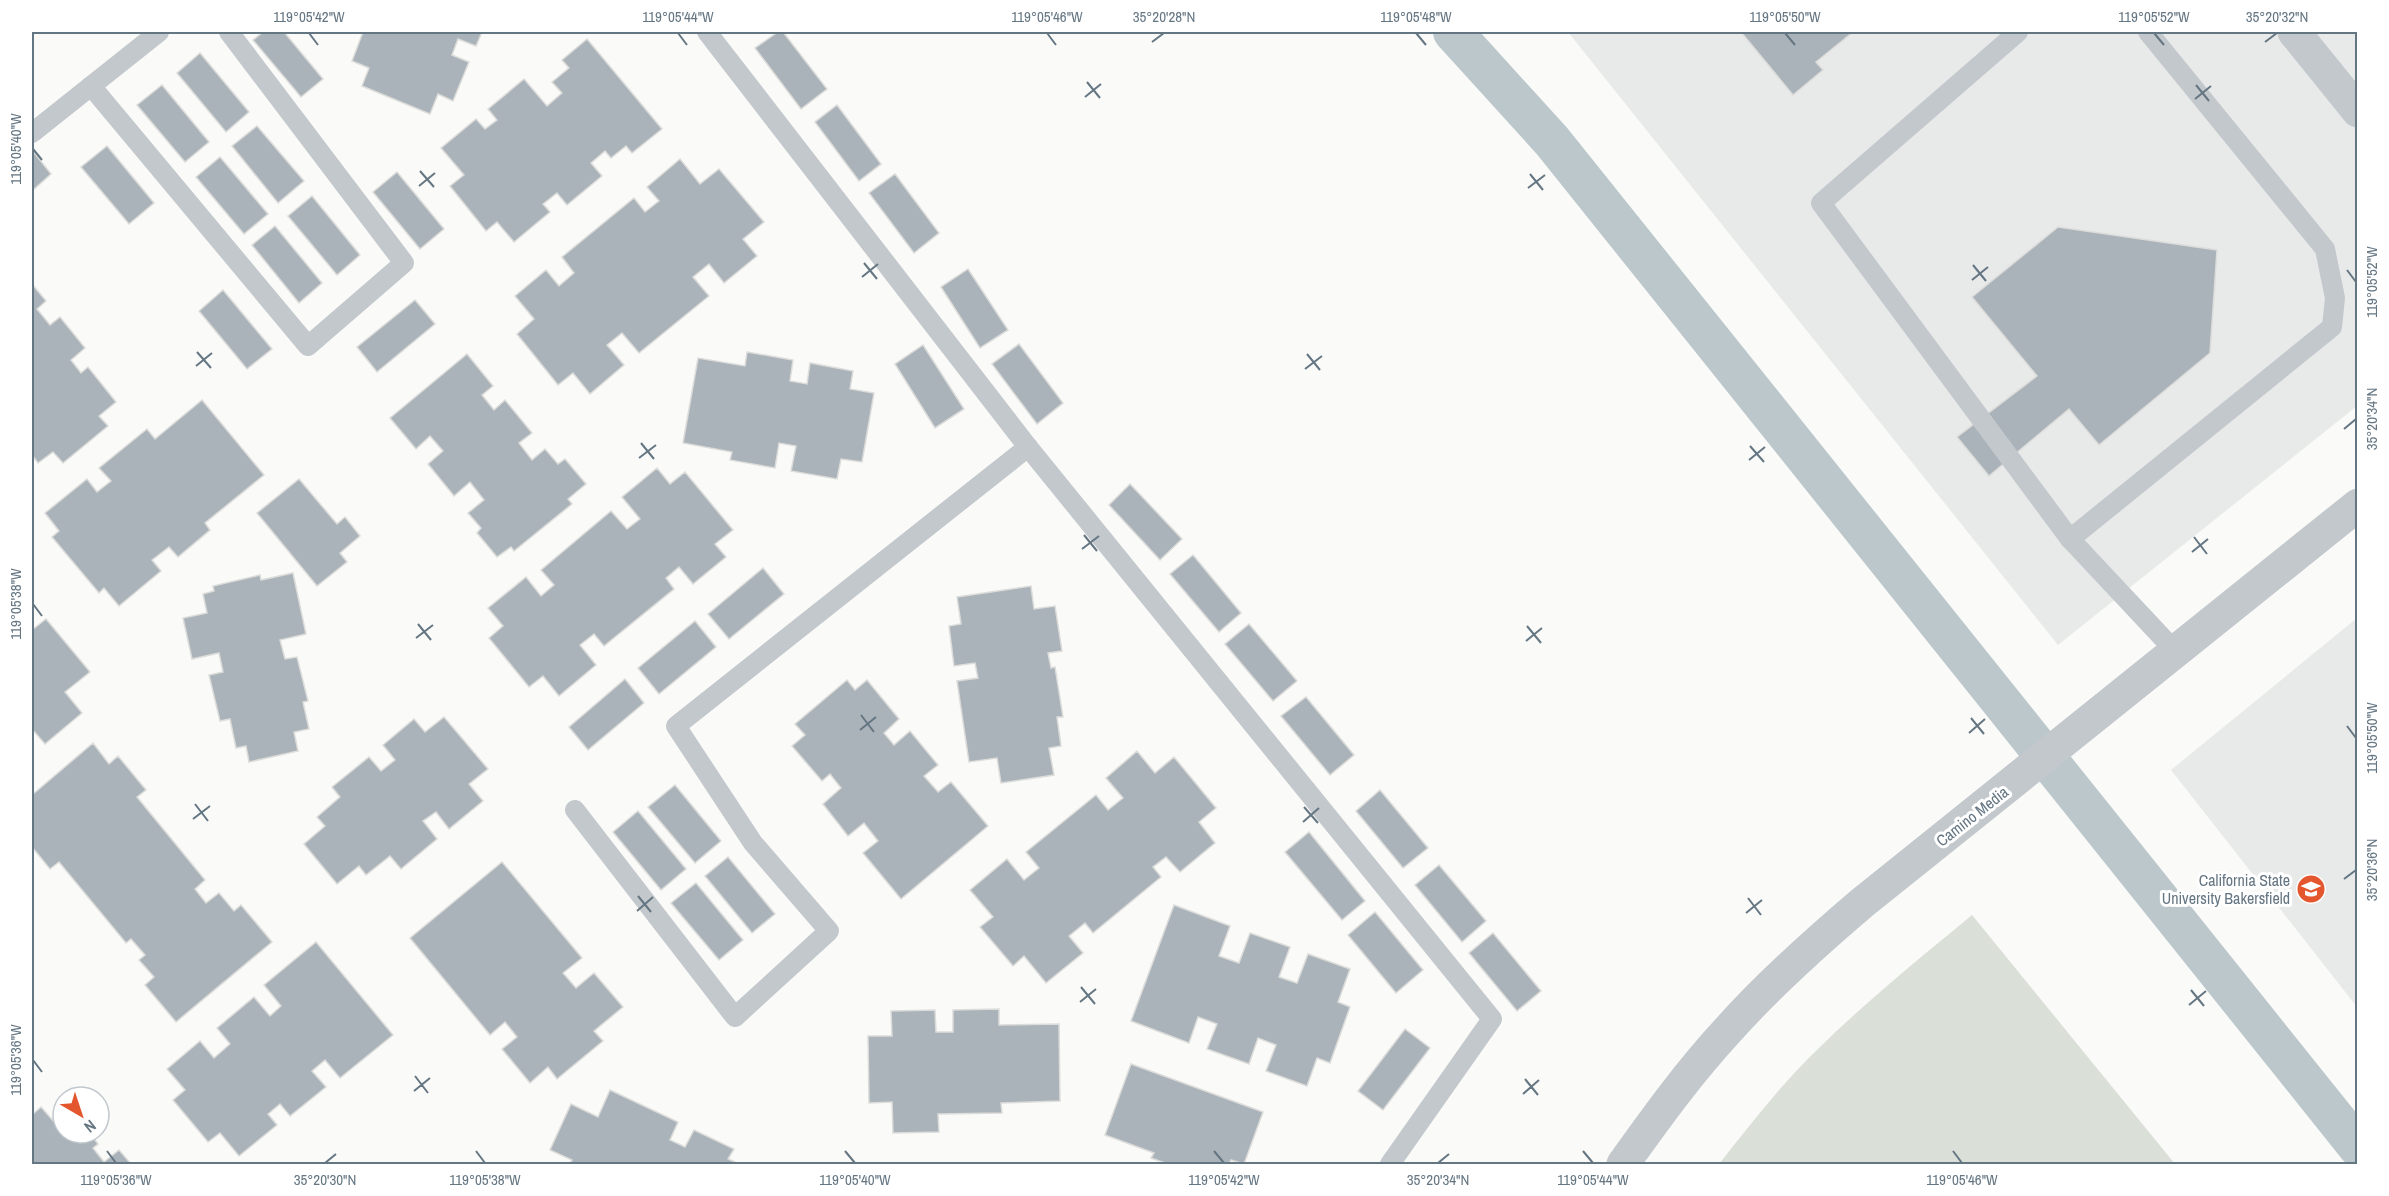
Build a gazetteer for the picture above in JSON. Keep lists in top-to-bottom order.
{
  "streets": {
    "street": ["Camino Media"]
  },
  "places": {
    "school or university": ["California State University Bakersfield"]
  },
  "north": "bottom right",
  "coordinates": [
    "119°05'42\"W",
    "119°05'44\"W",
    "119°05'46\"W",
    "35°20'28\"N",
    "119°05'48\"W",
    "119°05'50\"W",
    "119°05'52\"W",
    "35°20'32\"N",
    "119°05'40\"W",
    "35°20'34\"N",
    "119°05'38\"W",
    "35°20'36\"N",
    "119°05'36\"W",
    "35°20'30\"N"
  ]
}
